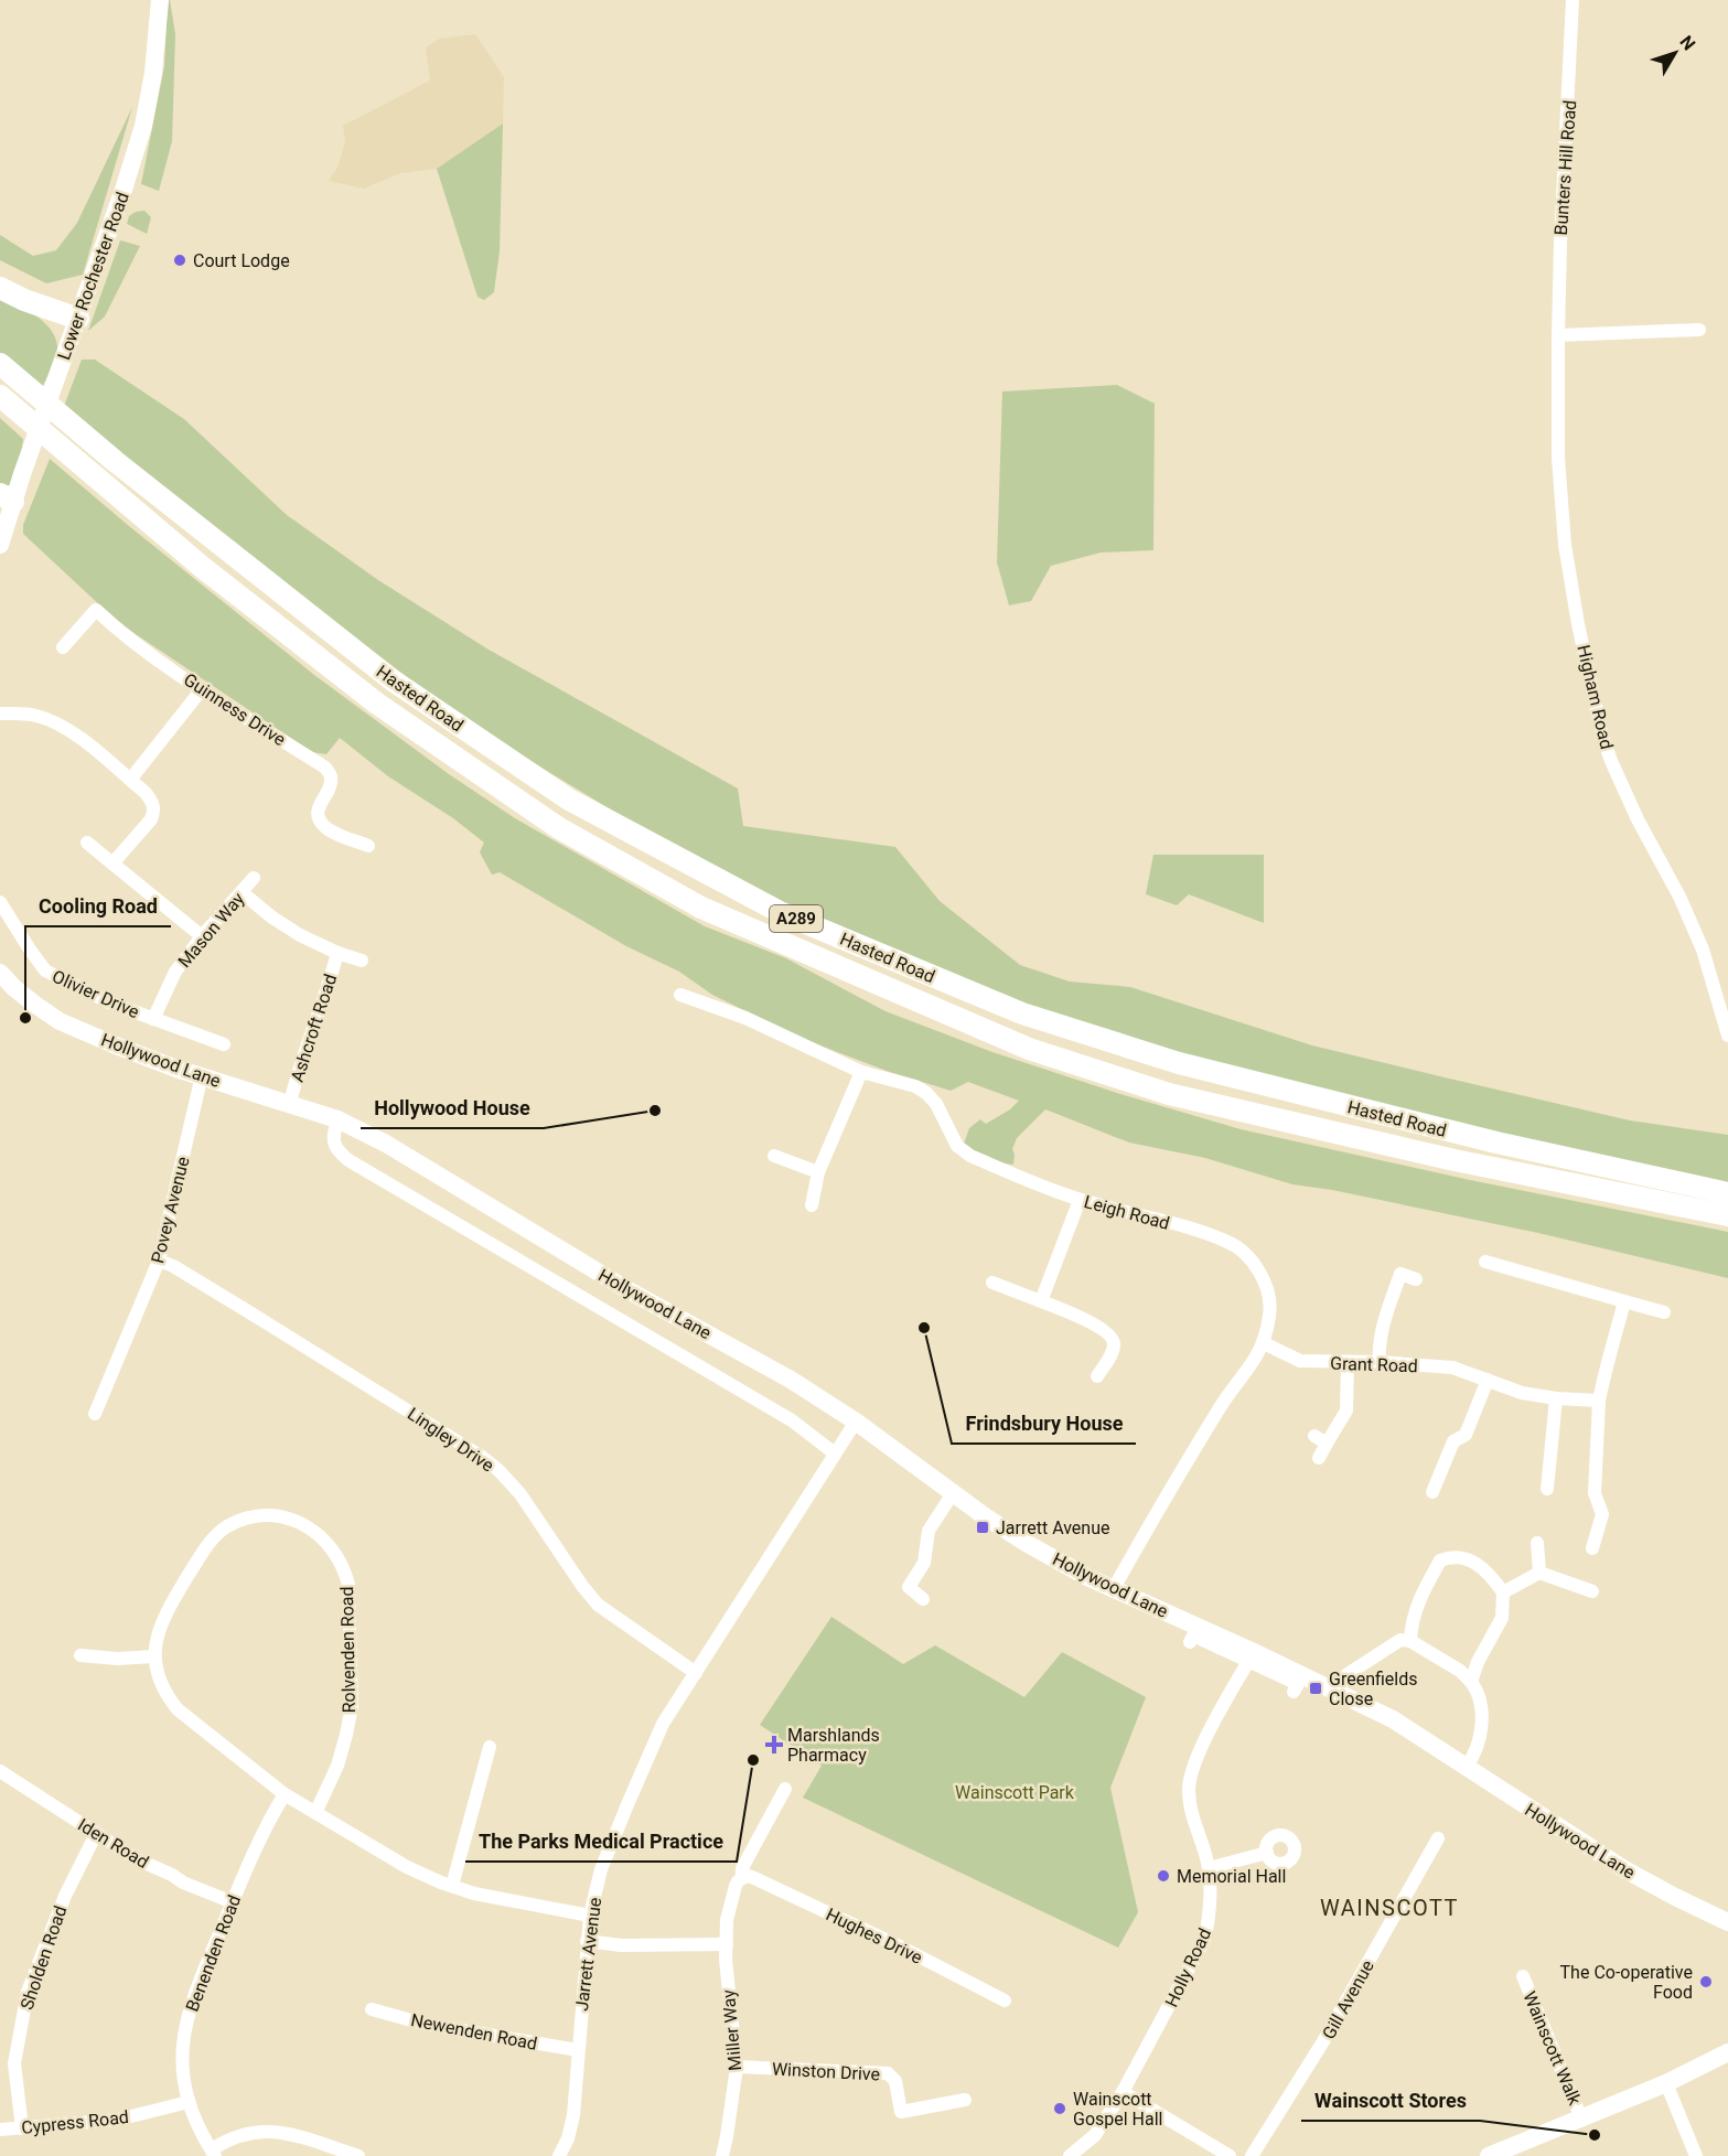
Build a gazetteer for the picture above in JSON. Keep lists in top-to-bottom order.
{
  "streets": {
    "main road": [
      "Lower Rochester Road",
      "Hasted Road",
      "A289",
      "Hollywood Lane"
    ],
    "street": [
      "Bunters Hill Road",
      "Higham Road",
      "Guinness Drive",
      "Mason Way",
      "Olivier Drive",
      "Ashcroft Road",
      "Povey Avenue",
      "Leigh Road",
      "Grant Road",
      "Lingley Drive",
      "Rolvenden Road",
      "Iden Road",
      "Hughes Drive",
      "Benenden Road",
      "Jarrett Avenue",
      "Sholden Road",
      "Holly Road",
      "Gill Avenue",
      "Miller Way",
      "Newenden Road",
      "Wainscott Walk",
      "Winston Drive",
      "Cypress Road"
    ]
  },
  "crossings": [
    ["Bunters Hill Road", "Higham Road"],
    ["Mason Way", "Olivier Drive"],
    ["Mason Way", "Ashcroft Road"],
    ["Ashcroft Road", "Hollywood Lane"],
    ["Hollywood Lane", "Povey Avenue"],
    ["Hollywood Lane", "Leigh Road"],
    ["Hollywood Lane", "Jarrett Avenue"],
    ["Hollywood Lane", "Holly Road"],
    ["Povey Avenue", "Lingley Drive"],
    ["Leigh Road", "Grant Road"],
    ["Lingley Drive", "Jarrett Avenue"],
    ["Rolvenden Road", "Benenden Road"],
    ["Rolvenden Road", "Jarrett Avenue"],
    ["Iden Road", "Benenden Road"],
    ["Iden Road", "Sholden Road"],
    ["Hughes Drive", "Miller Way"],
    ["Benenden Road", "Cypress Road"],
    ["Jarrett Avenue", "Newenden Road"],
    ["Sholden Road", "Cypress Road"],
    ["Miller Way", "Winston Drive"]
  ],
  "districts": ["WAINSCOTT"],
  "parks": ["Wainscott Park"],
  "places": {
    "other": [
      "Court Lodge",
      "Cooling Road",
      "Hollywood House",
      "Frindsbury House",
      "The Parks Medical Practice",
      "Memorial Hall",
      "The Co-operative Food",
      "Wainscott Gospel Hall",
      "Wainscott Stores"
    ],
    "transit": ["Jarrett Avenue", "Greenfields Close"],
    "health": ["Marshlands Pharmacy"]
  },
  "north": "top right"
}
